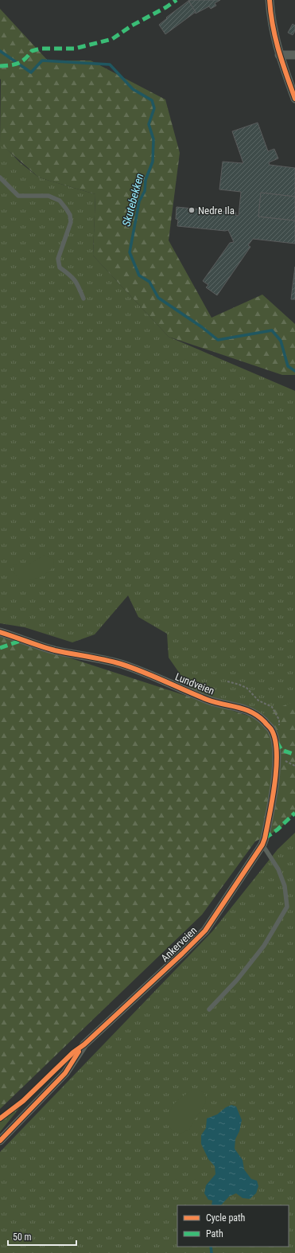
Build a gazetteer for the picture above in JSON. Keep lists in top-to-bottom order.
{
  "streets": {
    "street": ["Lundveien", "Ankerveien"]
  },
  "crossings": [
    ["Lundveien", "Ankerveien"]
  ],
  "water": ["Skutebekken"],
  "places": ["Nedre Ila"],
  "legend": ["Cycle path", "Path"],
  "scale_bar": "50 m"
}
